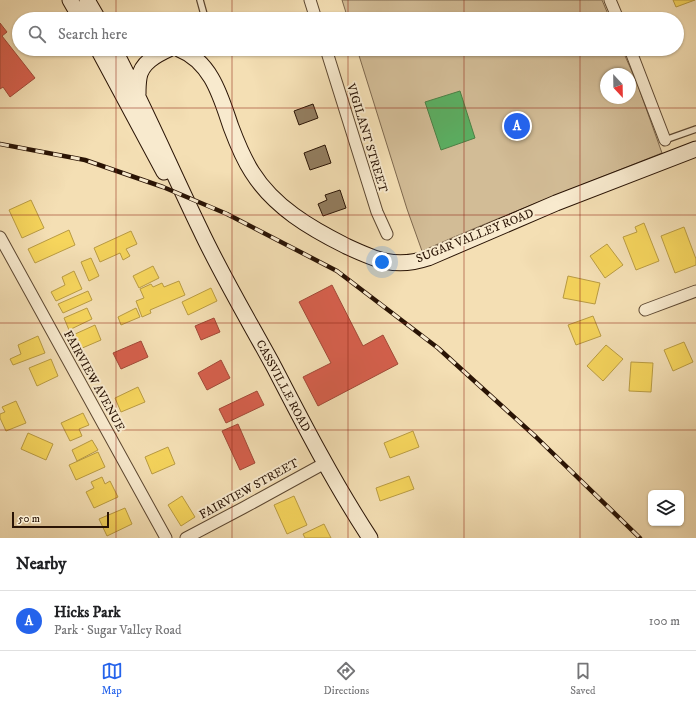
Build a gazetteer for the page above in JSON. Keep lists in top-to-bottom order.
{
  "streets": {
    "main road": ["SUGAR VALLEY ROAD", "CASSVILLE ROAD"],
    "street": ["VIGILANT STREET", "FAIRVIEW AVENUE", "FAIRVIEW STREET"]
  },
  "crossings": [
    ["CASSVILLE ROAD", "FAIRVIEW STREET"]
  ],
  "scale_bar": "50 m",
  "north": "bottom",
  "page": {
    "search": "Search here",
    "pins": "A",
    "scale": "50 m",
    "heading": "Nearby",
    "list": [
      {
        "mark": "A",
        "name": "Hicks Park",
        "note": "Park · Sugar Valley Road",
        "value": "100 m"
      }
    ],
    "nav": ["Map", "Directions", "Saved"]
  }
}
